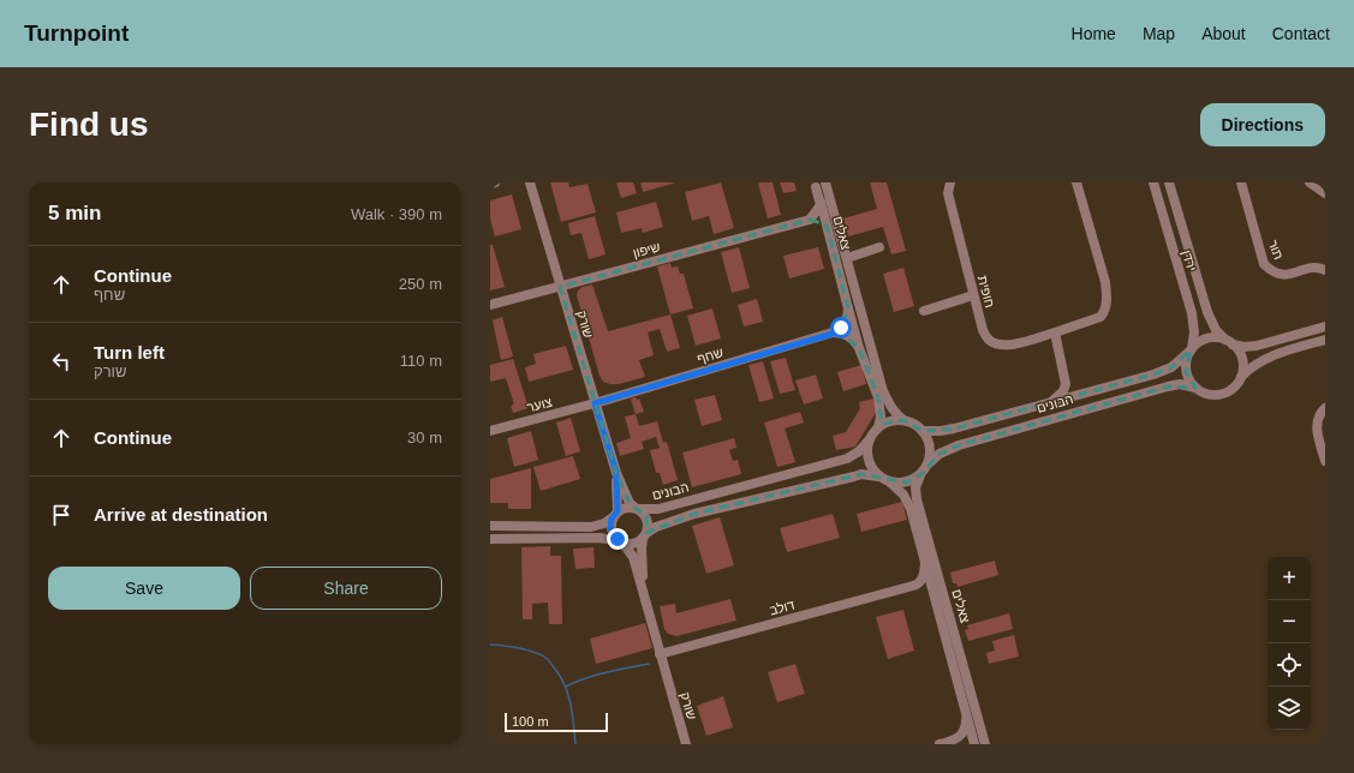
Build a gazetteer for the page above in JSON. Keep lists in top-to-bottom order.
{
  "streets": {
    "street": [
      "צאלים",
      "שיפון",
      "תור",
      "ירדן",
      "חופית",
      "שורק",
      "שחף",
      "הבונים",
      "צוער",
      "דולב"
    ]
  },
  "crossings": [
    ["צאלים", "הבונים"],
    ["שיפון", "שורק"],
    ["ירדן", "הבונים"],
    ["שורק", "שחף"],
    ["שורק", "הבונים"],
    ["שורק", "צוער"],
    ["שורק", "דולב"],
    ["שחף", "צוער"]
  ],
  "scale_bar": "100 m",
  "page": {
    "header": "Turnpoint",
    "nav": [
      "Home",
      "Map",
      "About",
      "Contact"
    ],
    "buttons": [
      "Directions",
      ["Save", "Share"]
    ],
    "title": "Find us",
    "heading": ["5 min", "Walk · 390 m"],
    "list": [
      ["Continue", "שחף", "250 m"],
      ["Turn left", "שורק", "110 m"],
      ["Continue", "30 m"],
      "Arrive at destination"
    ],
    "map_buttons": ["+", "−"],
    "scale": "100 m"
  }
}
